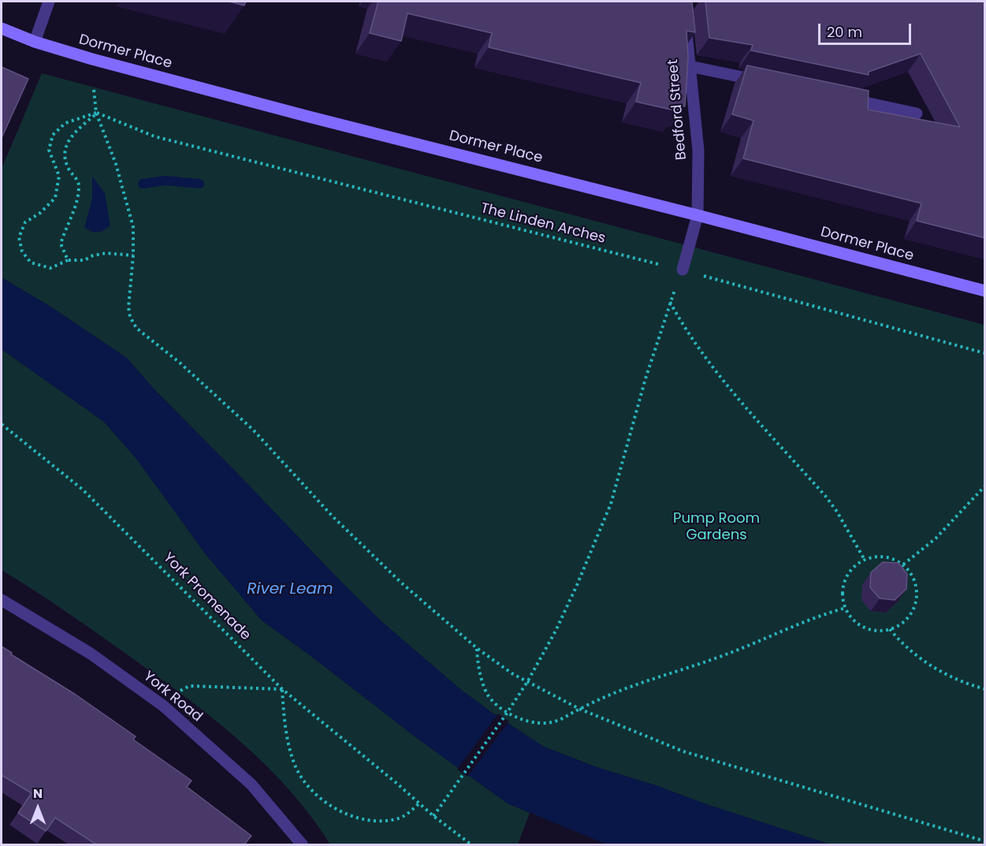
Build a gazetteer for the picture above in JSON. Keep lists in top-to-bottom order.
{
  "streets": {
    "street": ["Dormer Place", "Bedford Street", "York Road"],
    "path": ["The Linden Arches", "York Promenade"]
  },
  "crossings": [
    ["Dormer Place", "Bedford Street"],
    ["Bedford Street", "The Linden Arches"]
  ],
  "water": ["River Leam"],
  "parks": ["Pump Room Gardens"],
  "scale_bar": "20 m",
  "north": "top"
}
